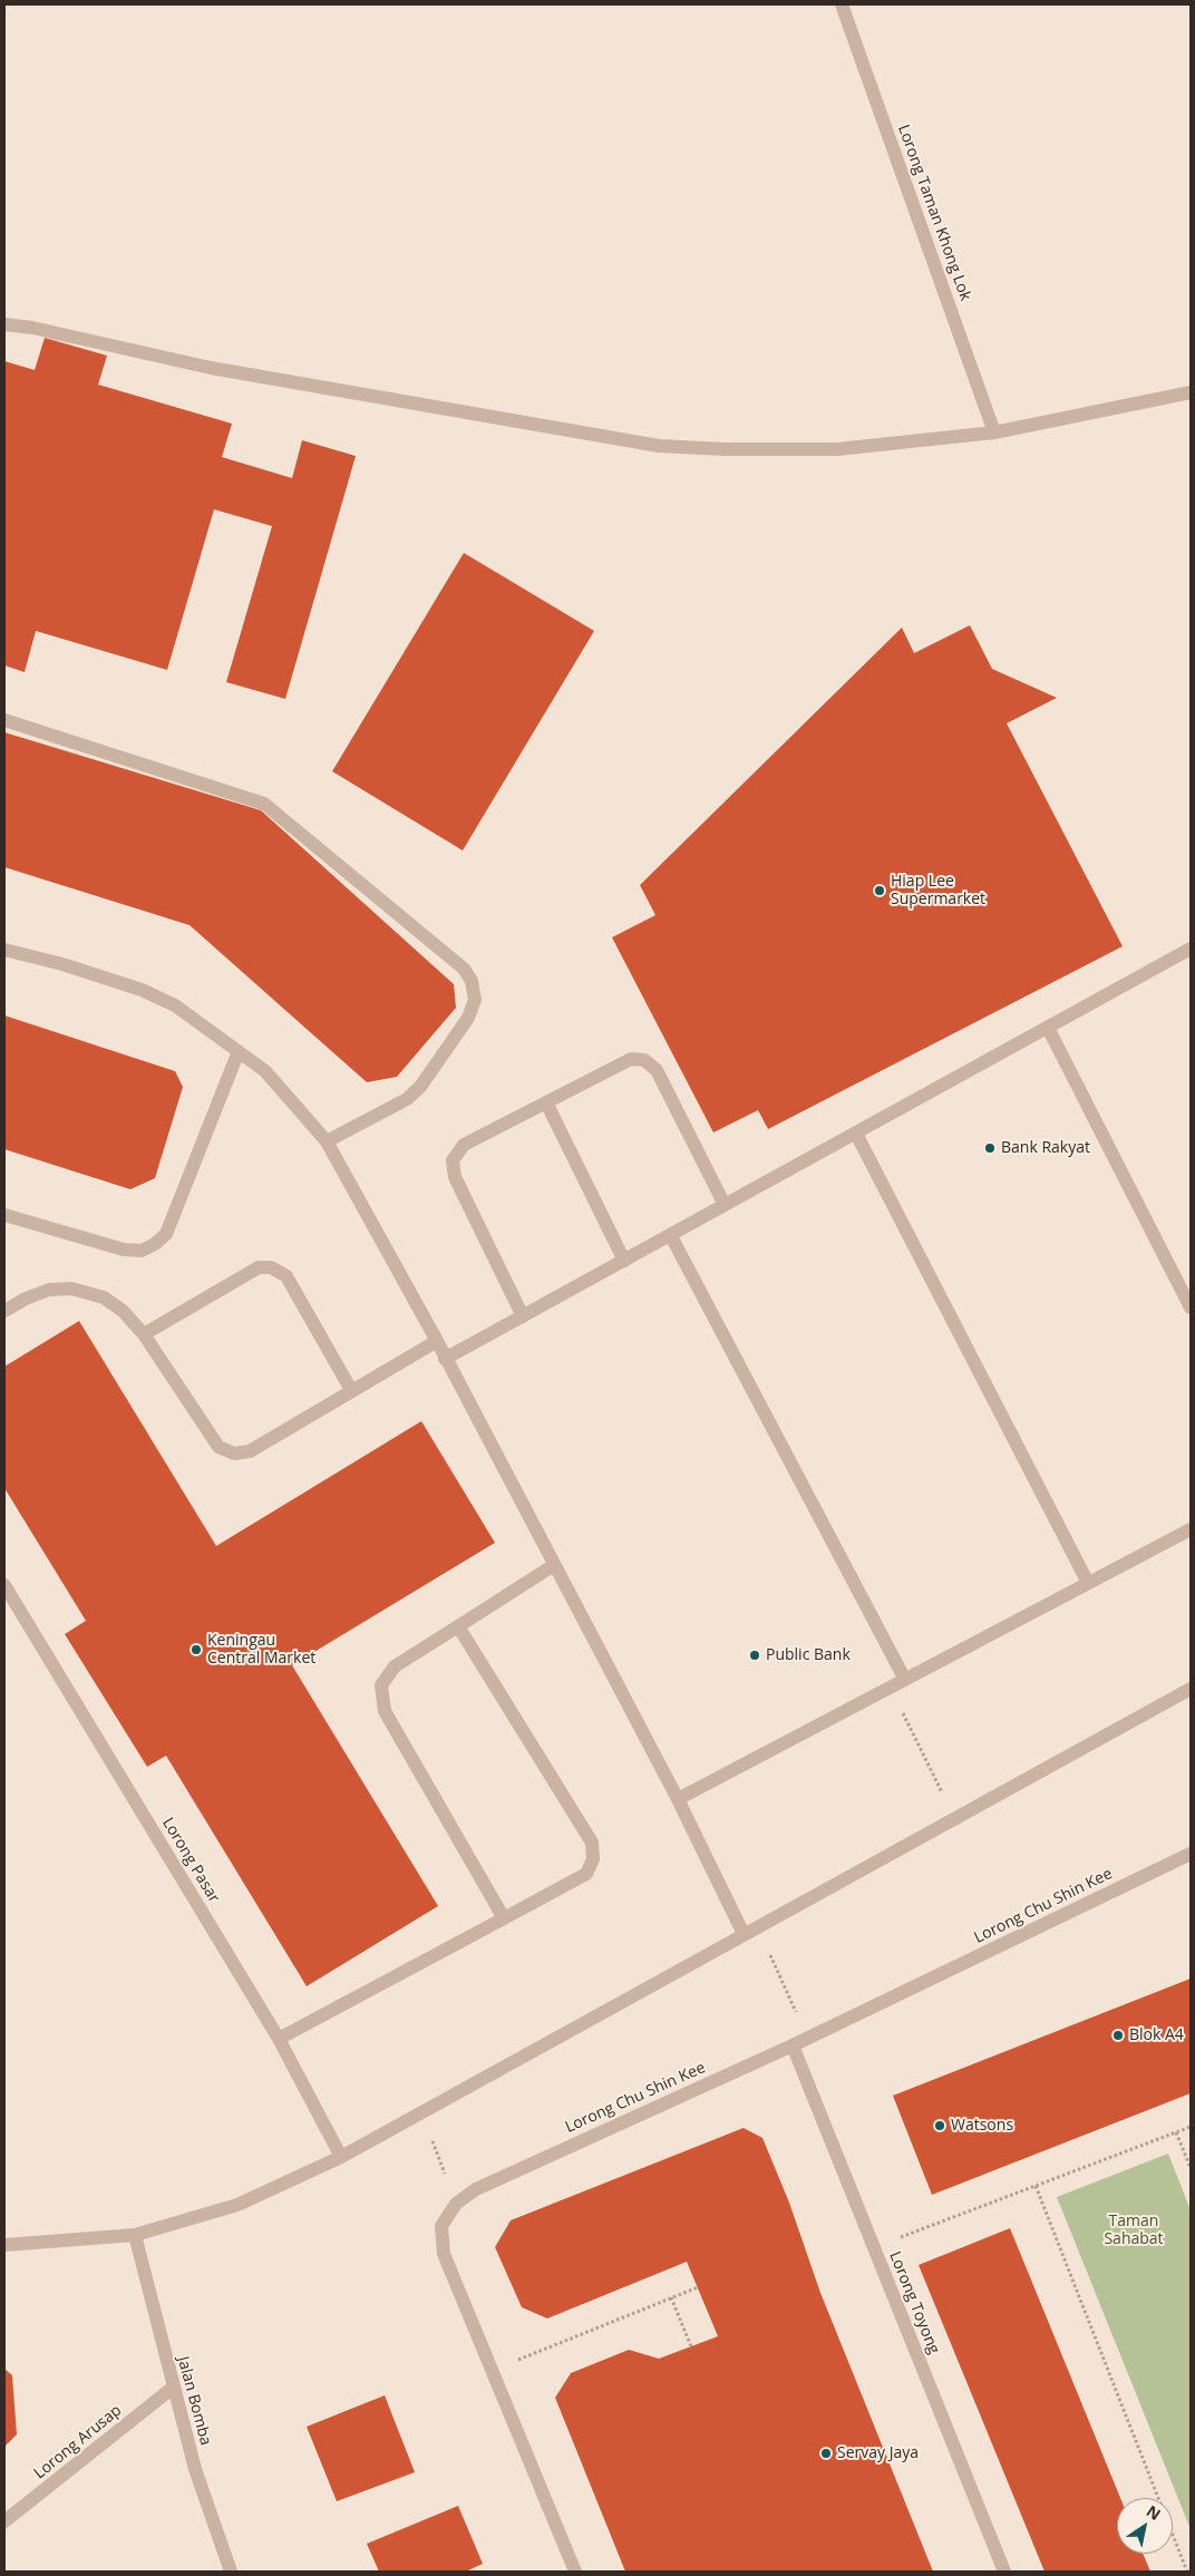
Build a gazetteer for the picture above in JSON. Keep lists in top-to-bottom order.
{
  "streets": {
    "street": [
      "Lorong Taman Khong Lok",
      "Lorong Pasar",
      "Lorong Chu Shin Kee",
      "Lorong Toyong",
      "Jalan Bomba",
      "Lorong Arusap"
    ]
  },
  "crossings": [
    ["Lorong Chu Shin Kee", "Lorong Toyong"],
    ["Jalan Bomba", "Lorong Arusap"]
  ],
  "parks": ["Taman Sahabat"],
  "places": [
    "Hiap Lee Supermarket",
    "Bank Rakyat",
    "Keningau Central Market",
    "Public Bank",
    "Blok A4",
    "Watsons",
    "Servay Jaya"
  ],
  "north": "top right"
}
